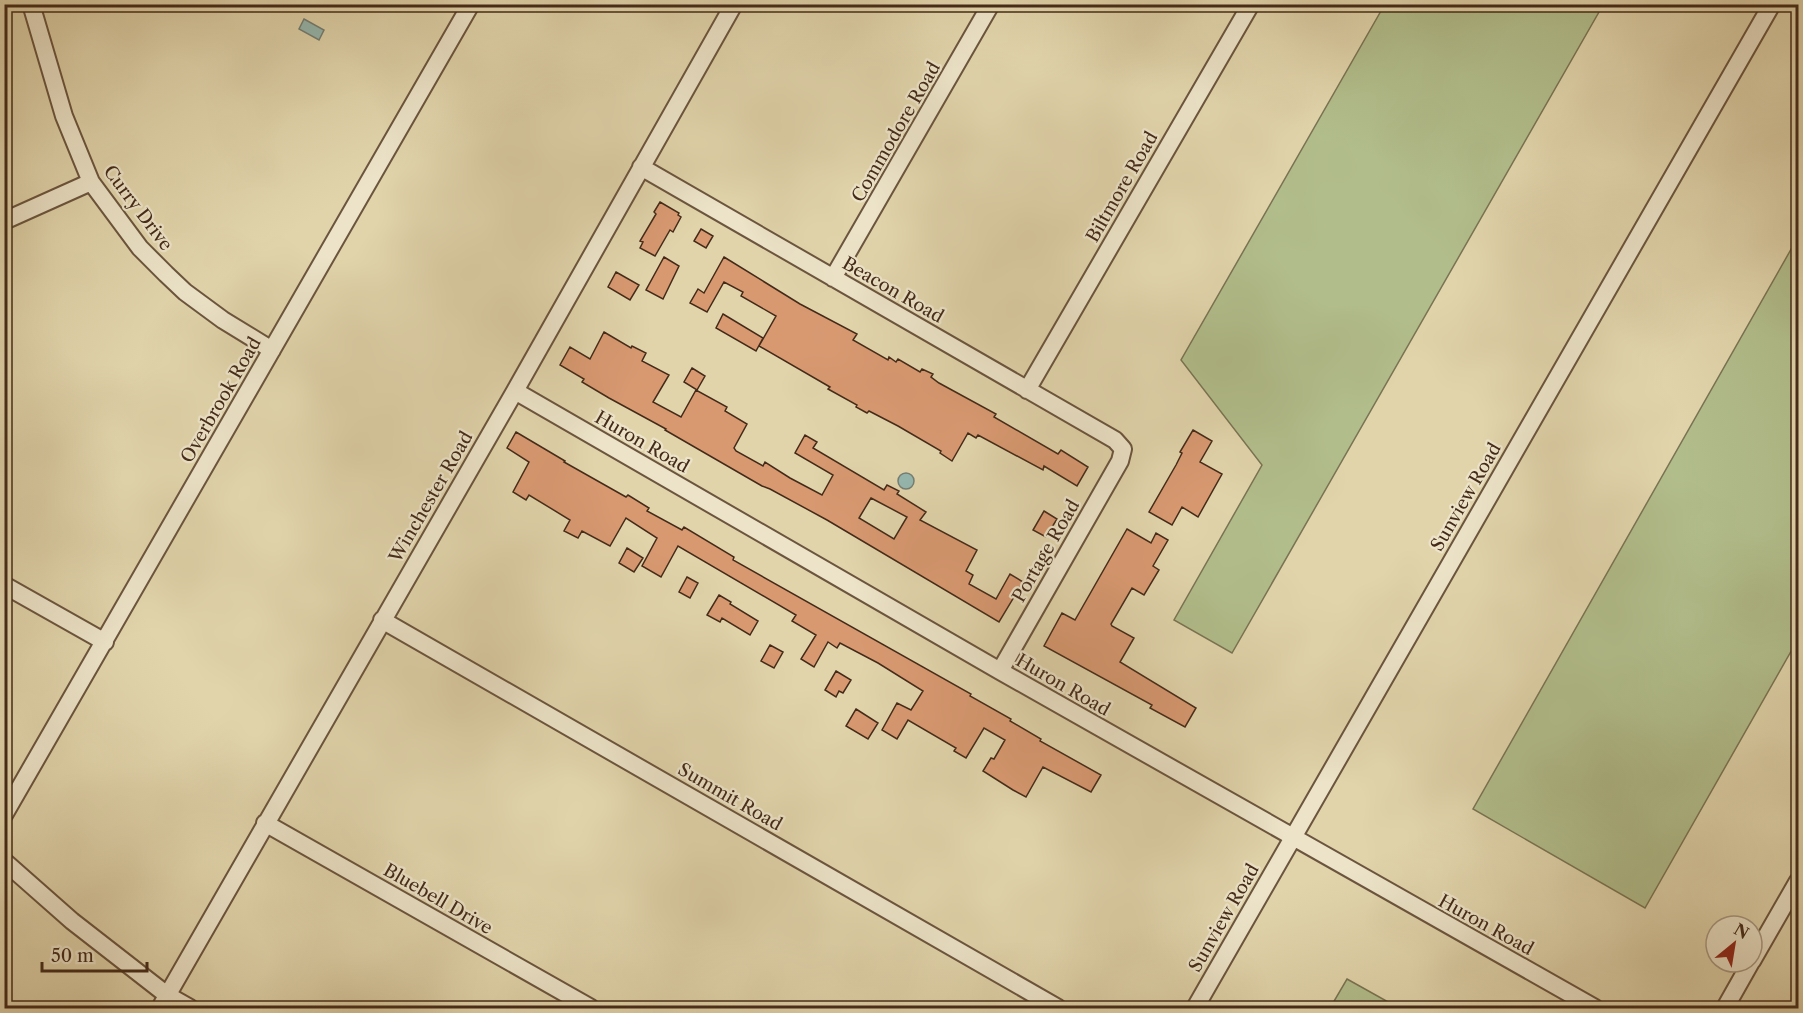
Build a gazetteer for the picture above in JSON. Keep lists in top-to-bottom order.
{
  "streets": {
    "street": [
      "Commodore Road",
      "Biltmore Road",
      "Curry Drive",
      "Beacon Road",
      "Overbrook Road",
      "Huron Road",
      "Winchester Road",
      "Sunview Road",
      "Portage Road",
      "Summit Road",
      "Bluebell Drive"
    ]
  },
  "crossings": [
    ["Commodore Road", "Beacon Road"],
    ["Biltmore Road", "Beacon Road"],
    ["Curry Drive", "Overbrook Road"],
    ["Beacon Road", "Winchester Road"],
    ["Beacon Road", "Portage Road"],
    ["Huron Road", "Winchester Road"],
    ["Huron Road", "Sunview Road"],
    ["Huron Road", "Portage Road"],
    ["Winchester Road", "Summit Road"],
    ["Winchester Road", "Bluebell Drive"]
  ],
  "scale_bar": "50 m",
  "north": "top right"
}
